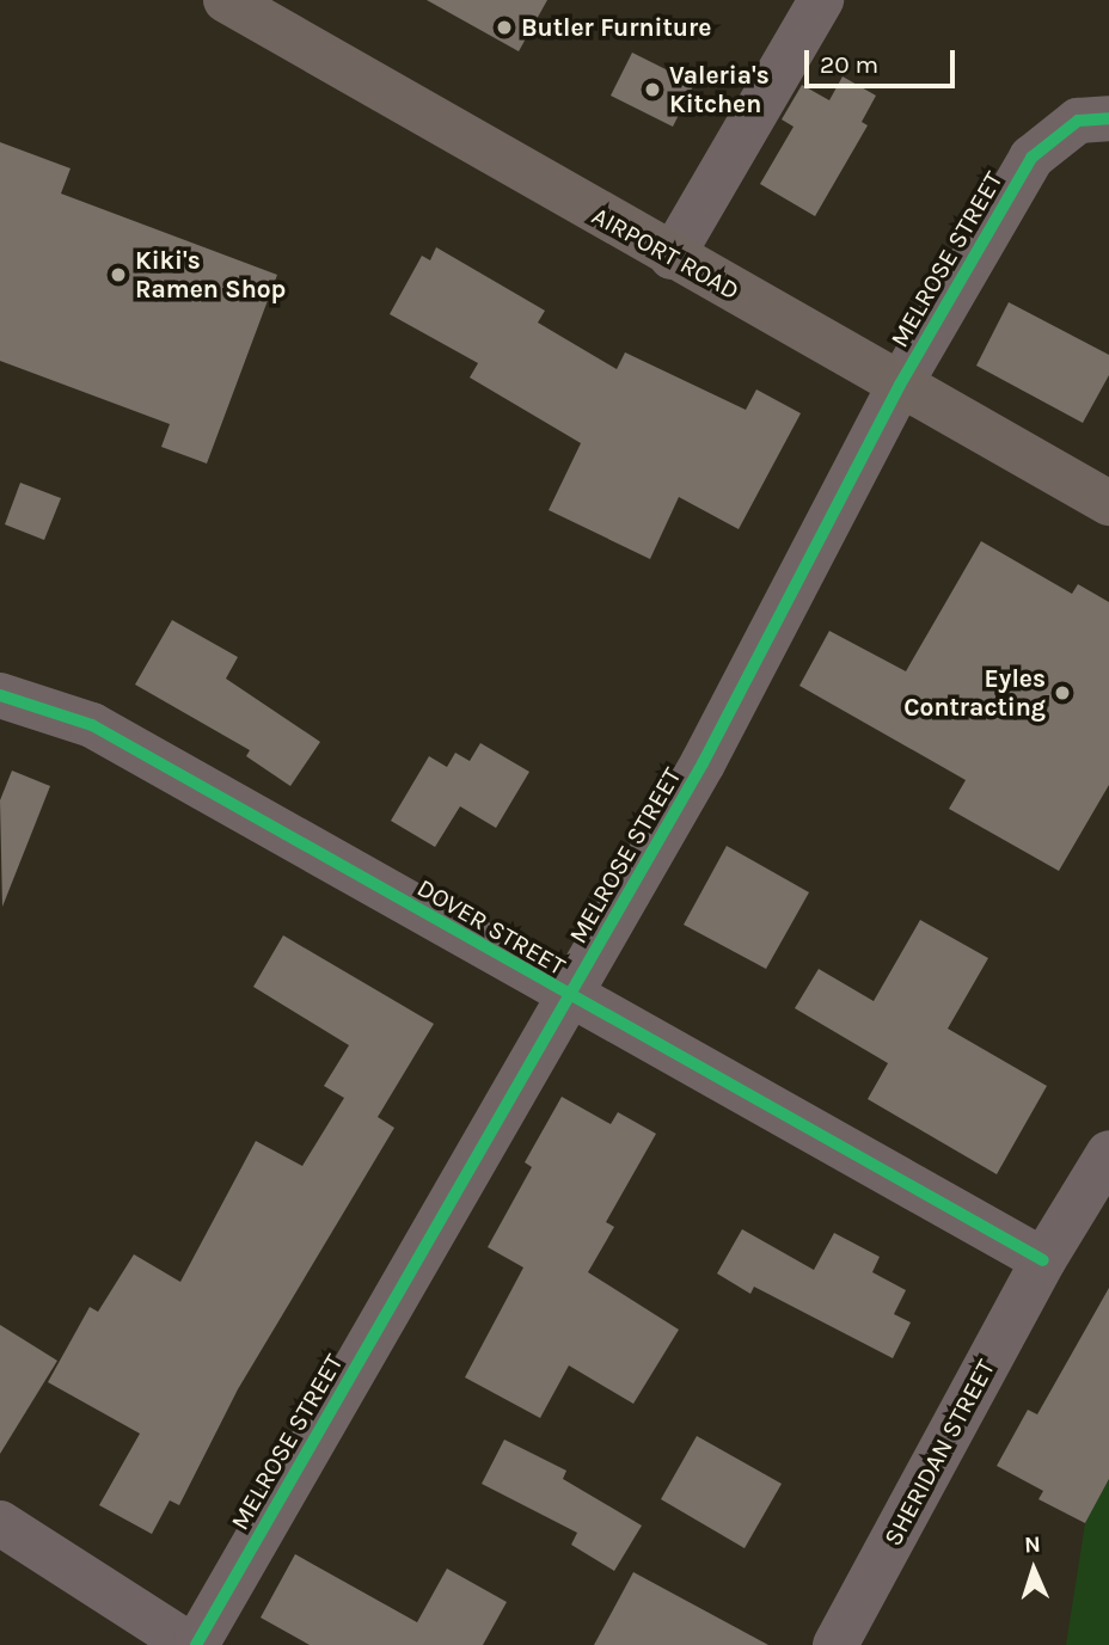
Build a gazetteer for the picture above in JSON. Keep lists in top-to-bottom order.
{
  "streets": {
    "main road": ["AIRPORT ROAD"],
    "street": ["MELROSE STREET", "DOVER STREET", "SHERIDAN STREET"]
  },
  "crossings": [
    ["AIRPORT ROAD", "MELROSE STREET"],
    ["MELROSE STREET", "DOVER STREET"],
    ["DOVER STREET", "SHERIDAN STREET"]
  ],
  "places": [
    "Butler Furniture",
    "Valeria's Kitchen",
    "Kiki's Ramen Shop",
    "Eyles Contracting"
  ],
  "scale_bar": "20 m",
  "north": "top"
}
